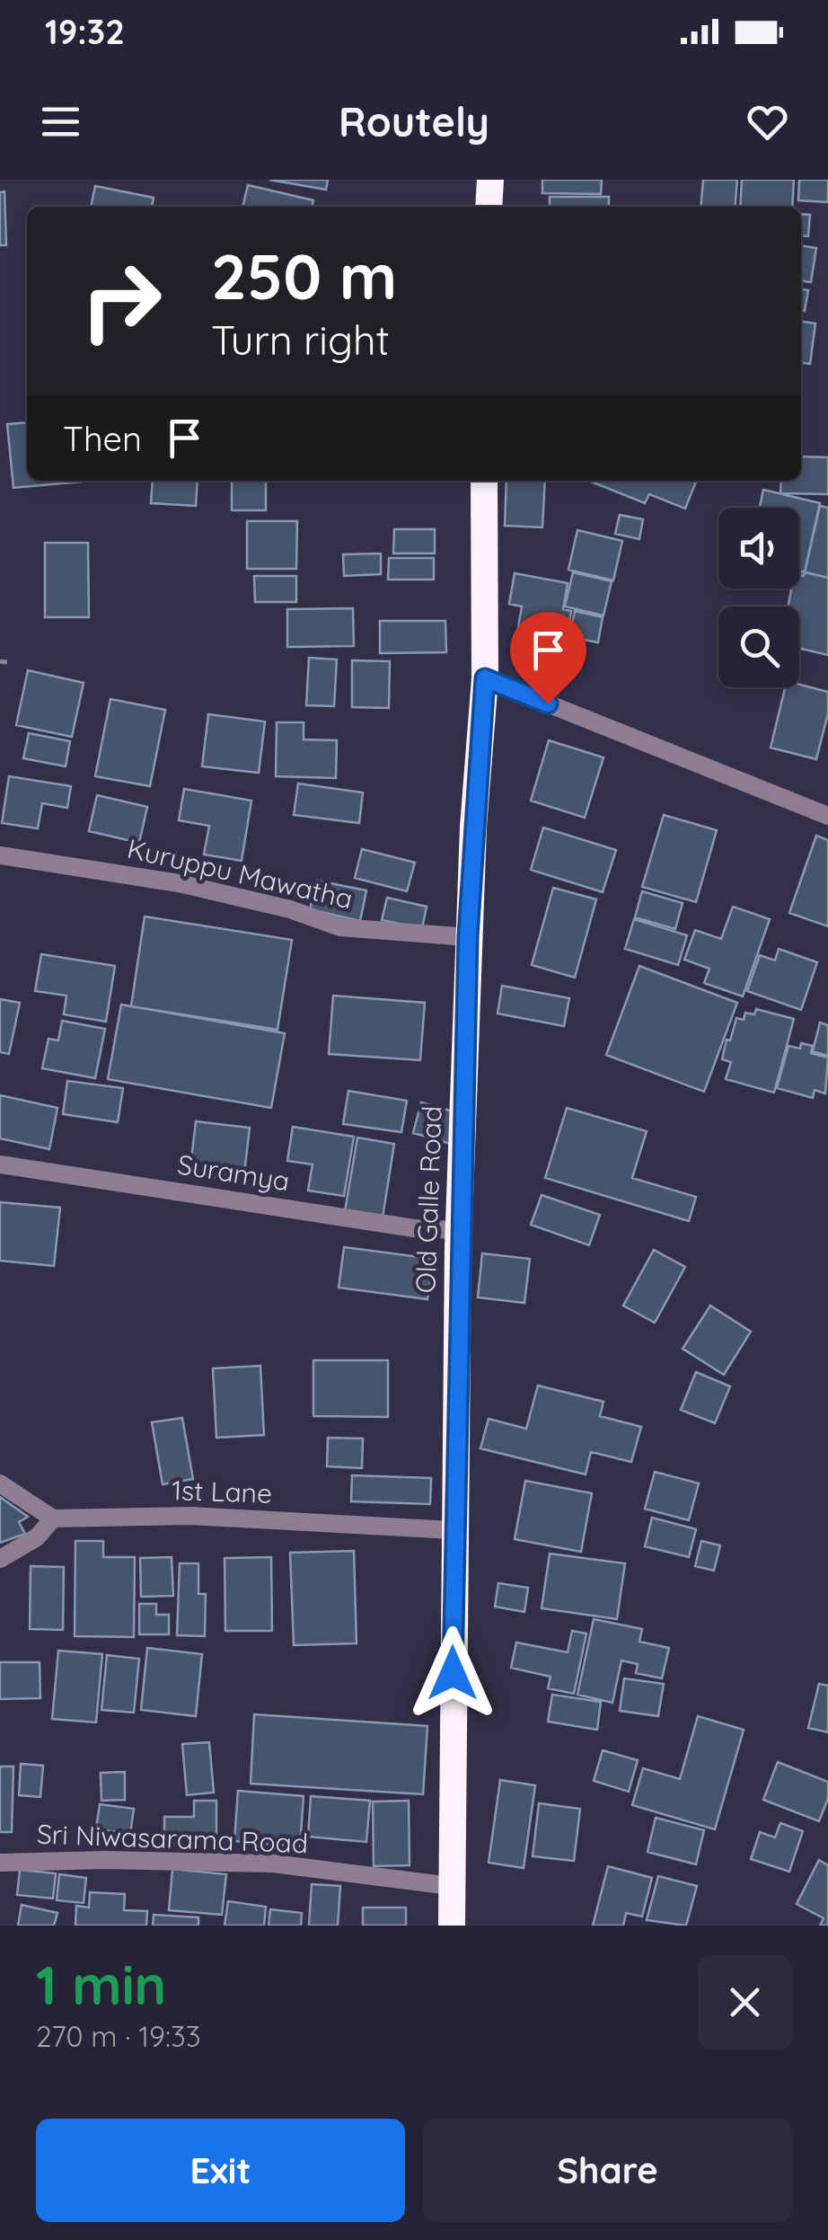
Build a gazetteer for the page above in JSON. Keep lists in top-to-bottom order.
{
  "streets": {
    "highway": ["Old Galle Road"],
    "street": [
      "Kuruppu Mawatha",
      "Suramya",
      "1st Lane",
      "Sri Niwasarama Road"
    ]
  },
  "crossings": [
    ["Kuruppu Mawatha", "Old Galle Road"],
    ["Suramya", "Old Galle Road"],
    ["Old Galle Road", "1st Lane"],
    ["Old Galle Road", "Sri Niwasarama Road"]
  ],
  "page": {
    "status": "19:32",
    "header": "Routely",
    "turn": ["250 m", "Turn right"],
    "then": "Then",
    "heading": ["1 min", "270 m · 19:33"],
    "buttons": ["Exit", "Share"]
  }
}
